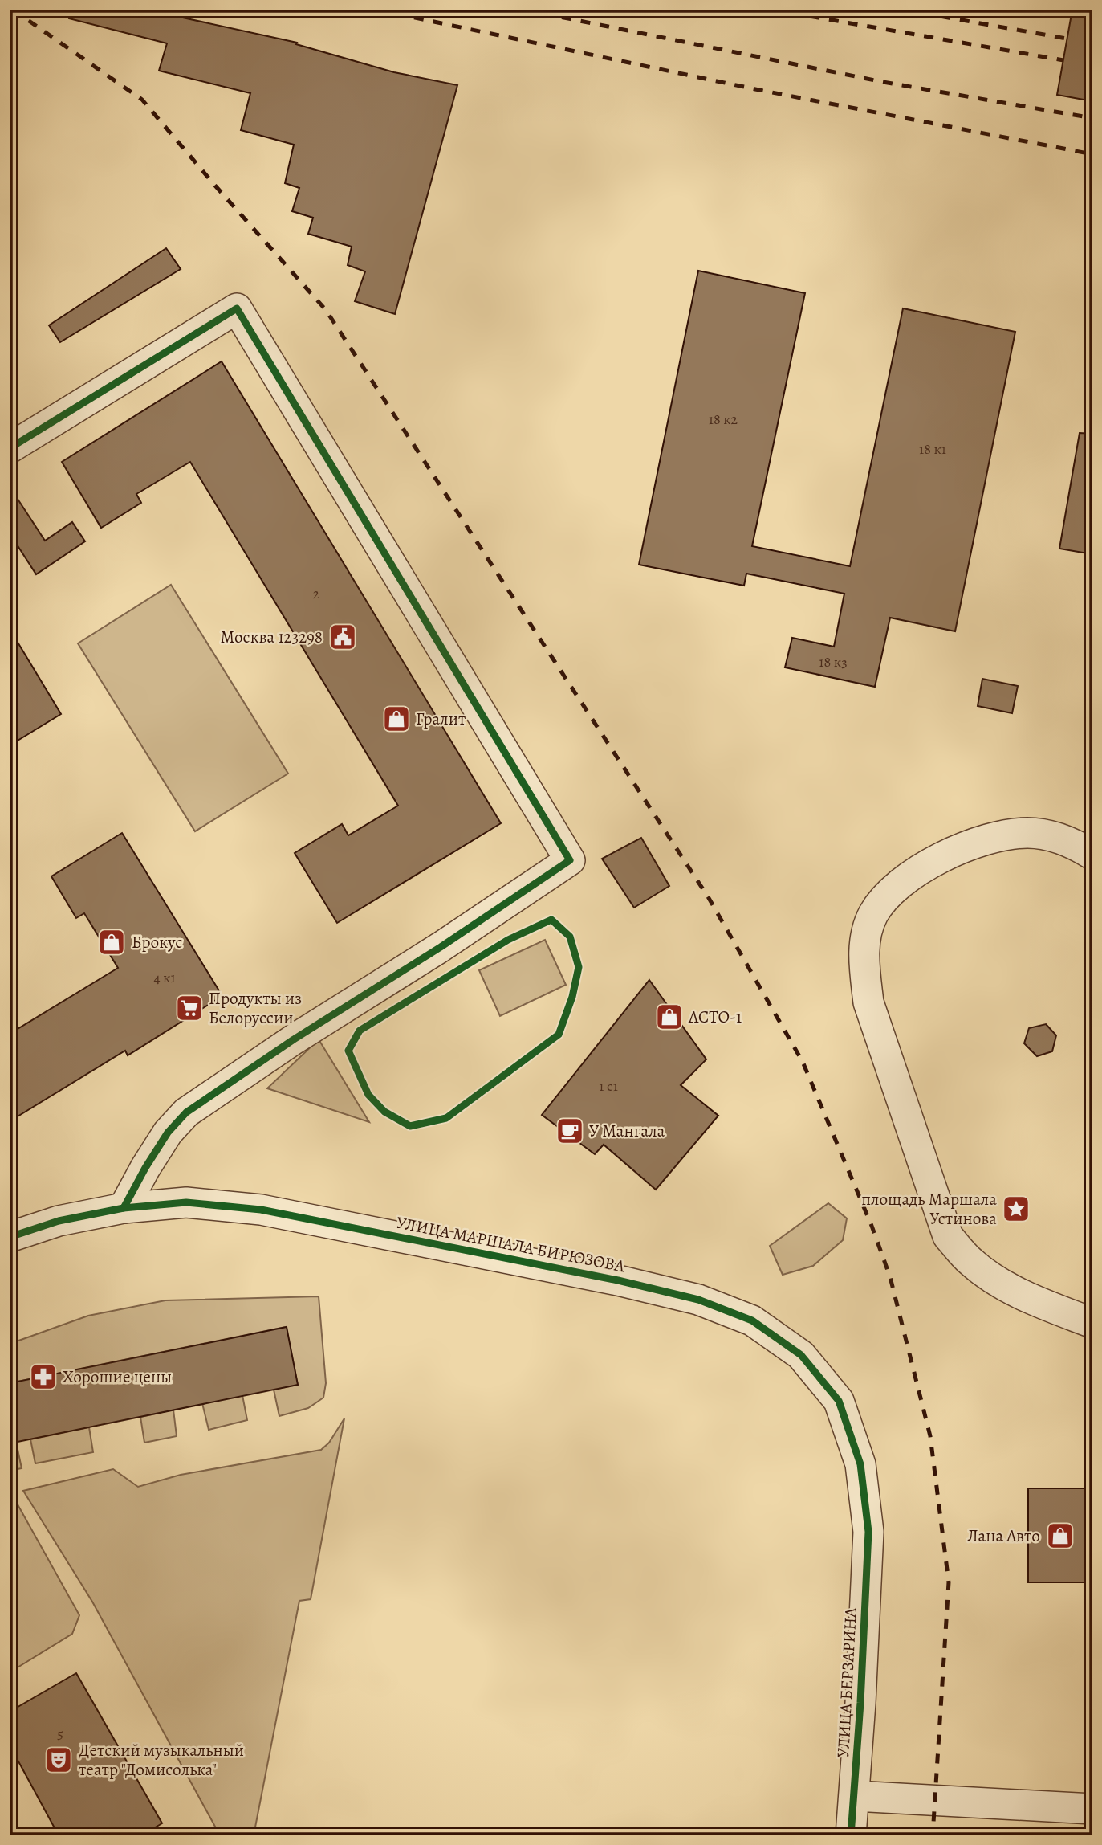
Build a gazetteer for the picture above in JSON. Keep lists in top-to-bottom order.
{
  "streets": {
    "street": ["УЛИЦА МАРШАЛА БИРЮЗОВА", "УЛИЦА БЕРЗАРИНА"]
  },
  "crossings": [
    ["УЛИЦА МАРШАЛА БИРЮЗОВА", "УЛИЦА БЕРЗАРИНА"]
  ],
  "places": {
    "public building": ["Москва 123298"],
    "shop": [
      "Гралит",
      "Брокус",
      "АСТО-1",
      "Лана Авто"
    ],
    "supermarket": ["Продукты из Белоруссии"],
    "cafe": ["У Мангала"],
    "place": ["площадь Маршала Устинова"],
    "pharmacy": ["Хорошие цены"],
    "theatre": ["Детский музыкальный театр \"Домисолька\""]
  },
  "house_numbers": [
    "18 к2",
    "18 к1",
    "2",
    "18 к3",
    "4 к1",
    "1 с1",
    "5"
  ]
}
